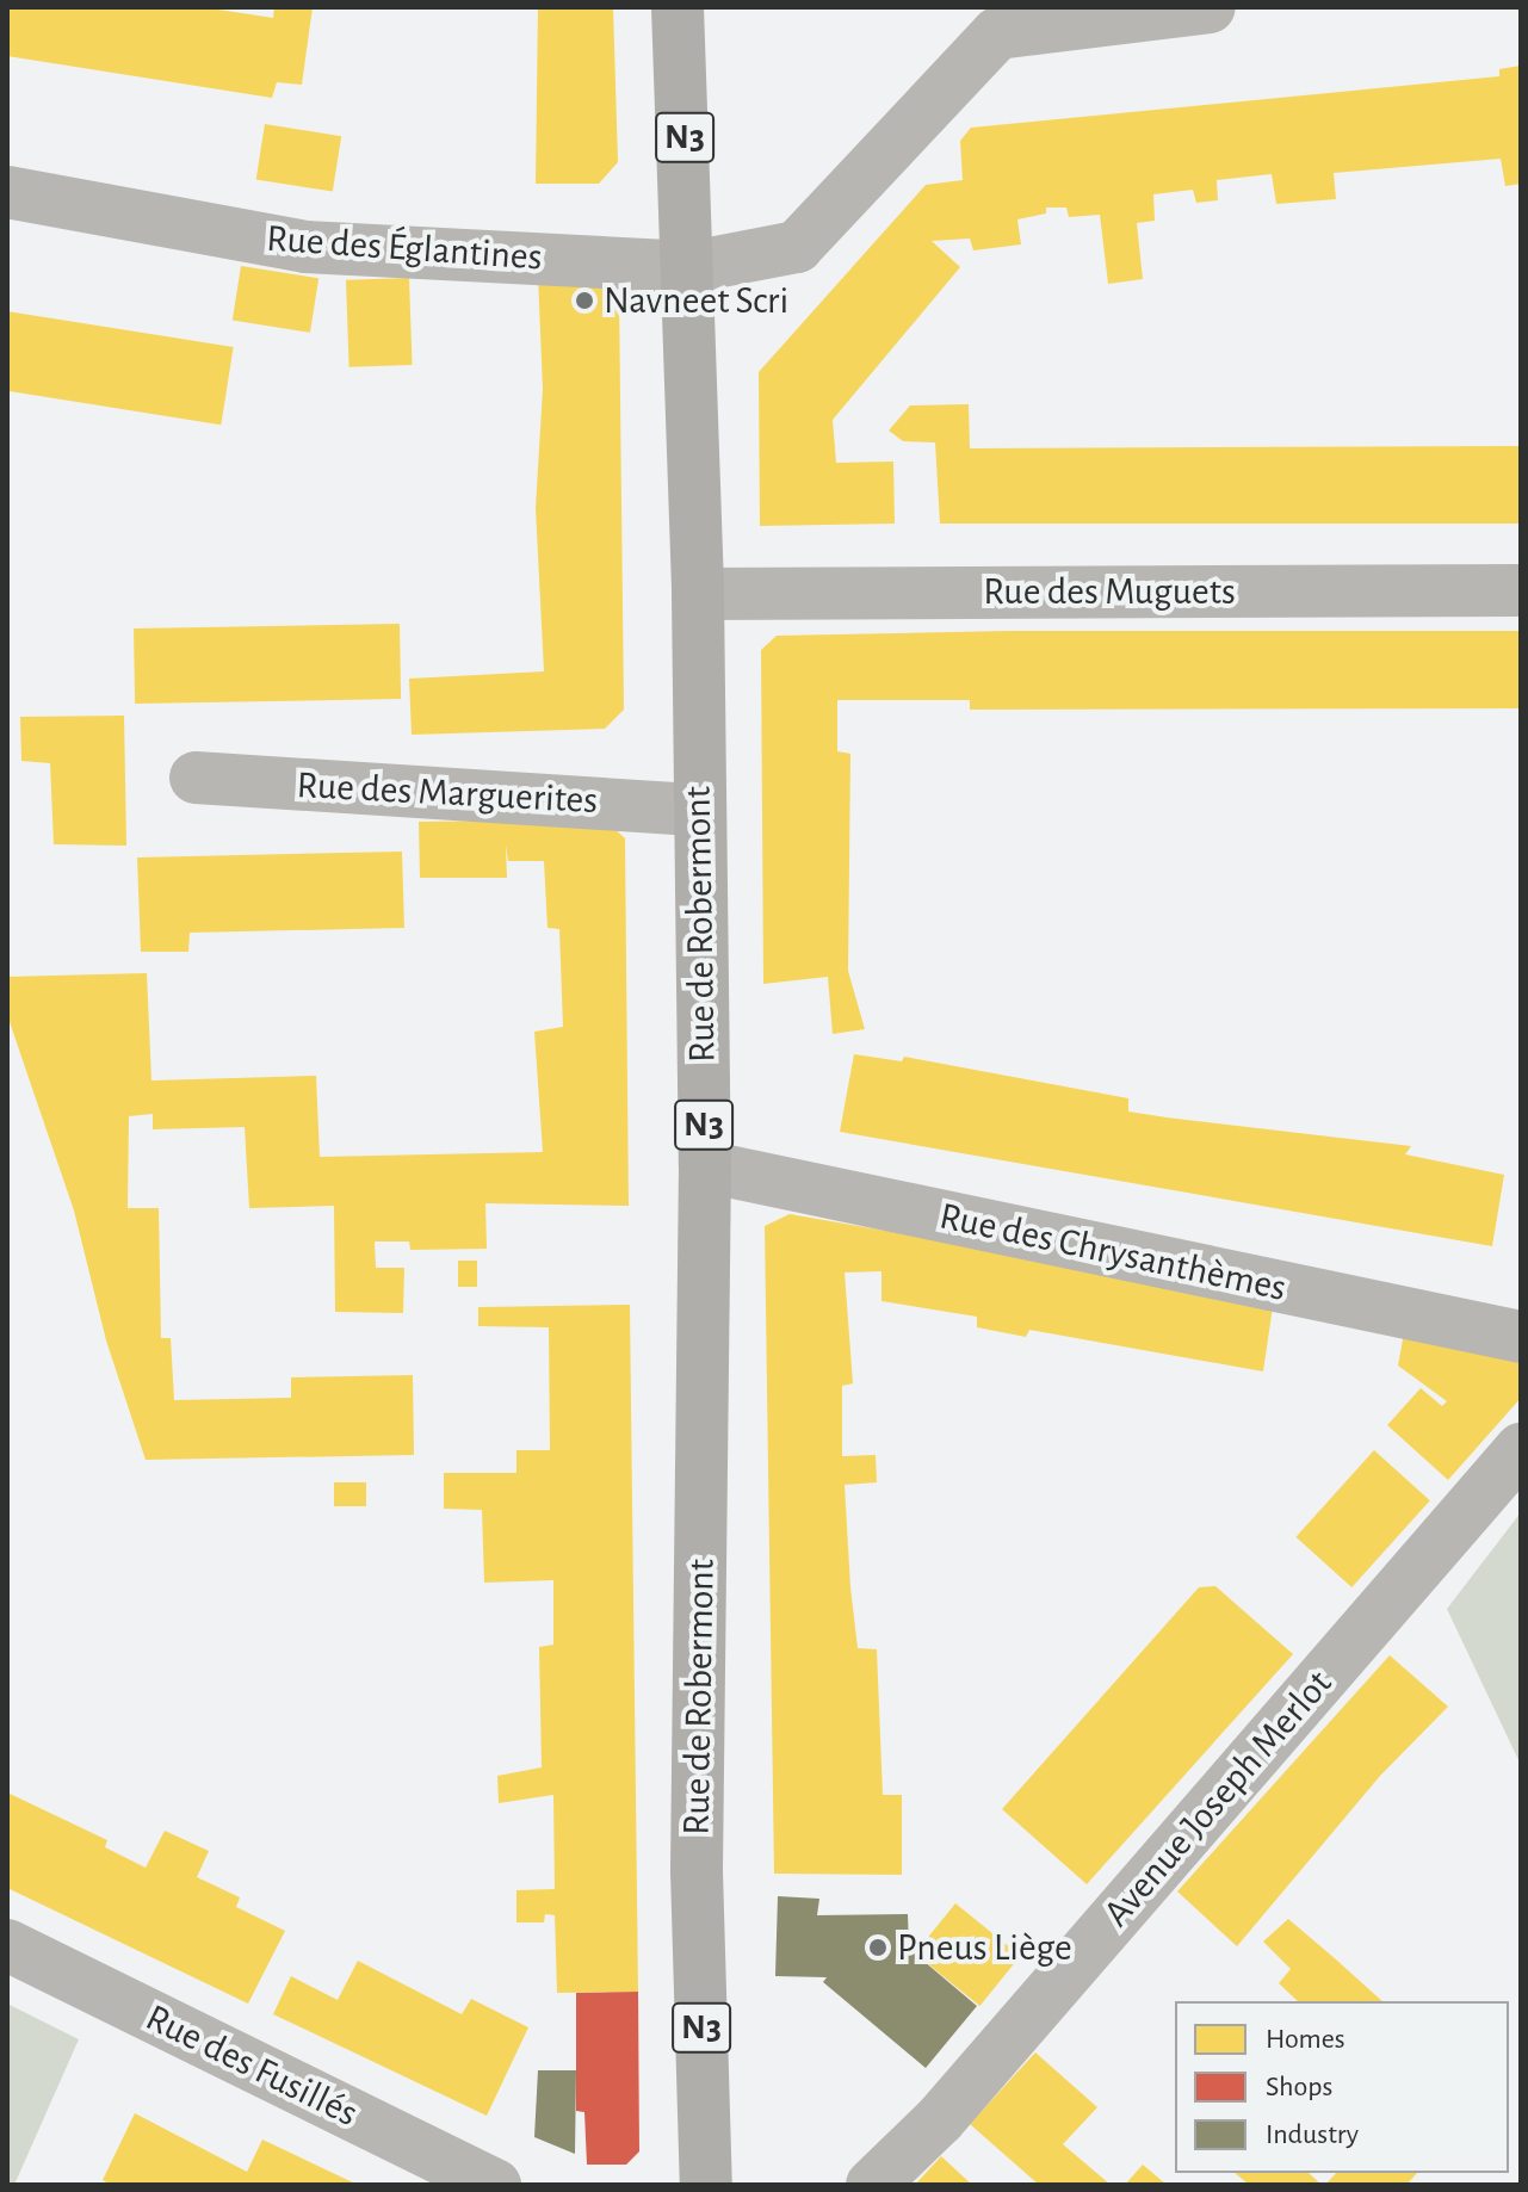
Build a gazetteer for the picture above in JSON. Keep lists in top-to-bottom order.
{
  "streets": {
    "main road": ["N3", "Rue de Robermont"],
    "street": [
      "Rue des Églantines",
      "Rue des Muguets",
      "Rue des Marguerites",
      "Rue des Chrysanthèmes",
      "Avenue Joseph Merlot",
      "Rue des Fusillés"
    ]
  },
  "crossings": [
    ["Rue des Églantines", "Rue de Robermont"],
    ["Rue des Muguets", "Rue de Robermont"],
    ["Rue des Marguerites", "Rue de Robermont"],
    ["Rue de Robermont", "Rue des Chrysanthèmes"]
  ],
  "places": ["Navneet Scri", "Pneus Liège"],
  "legend": ["Homes", "Shops", "Industry"]
}
